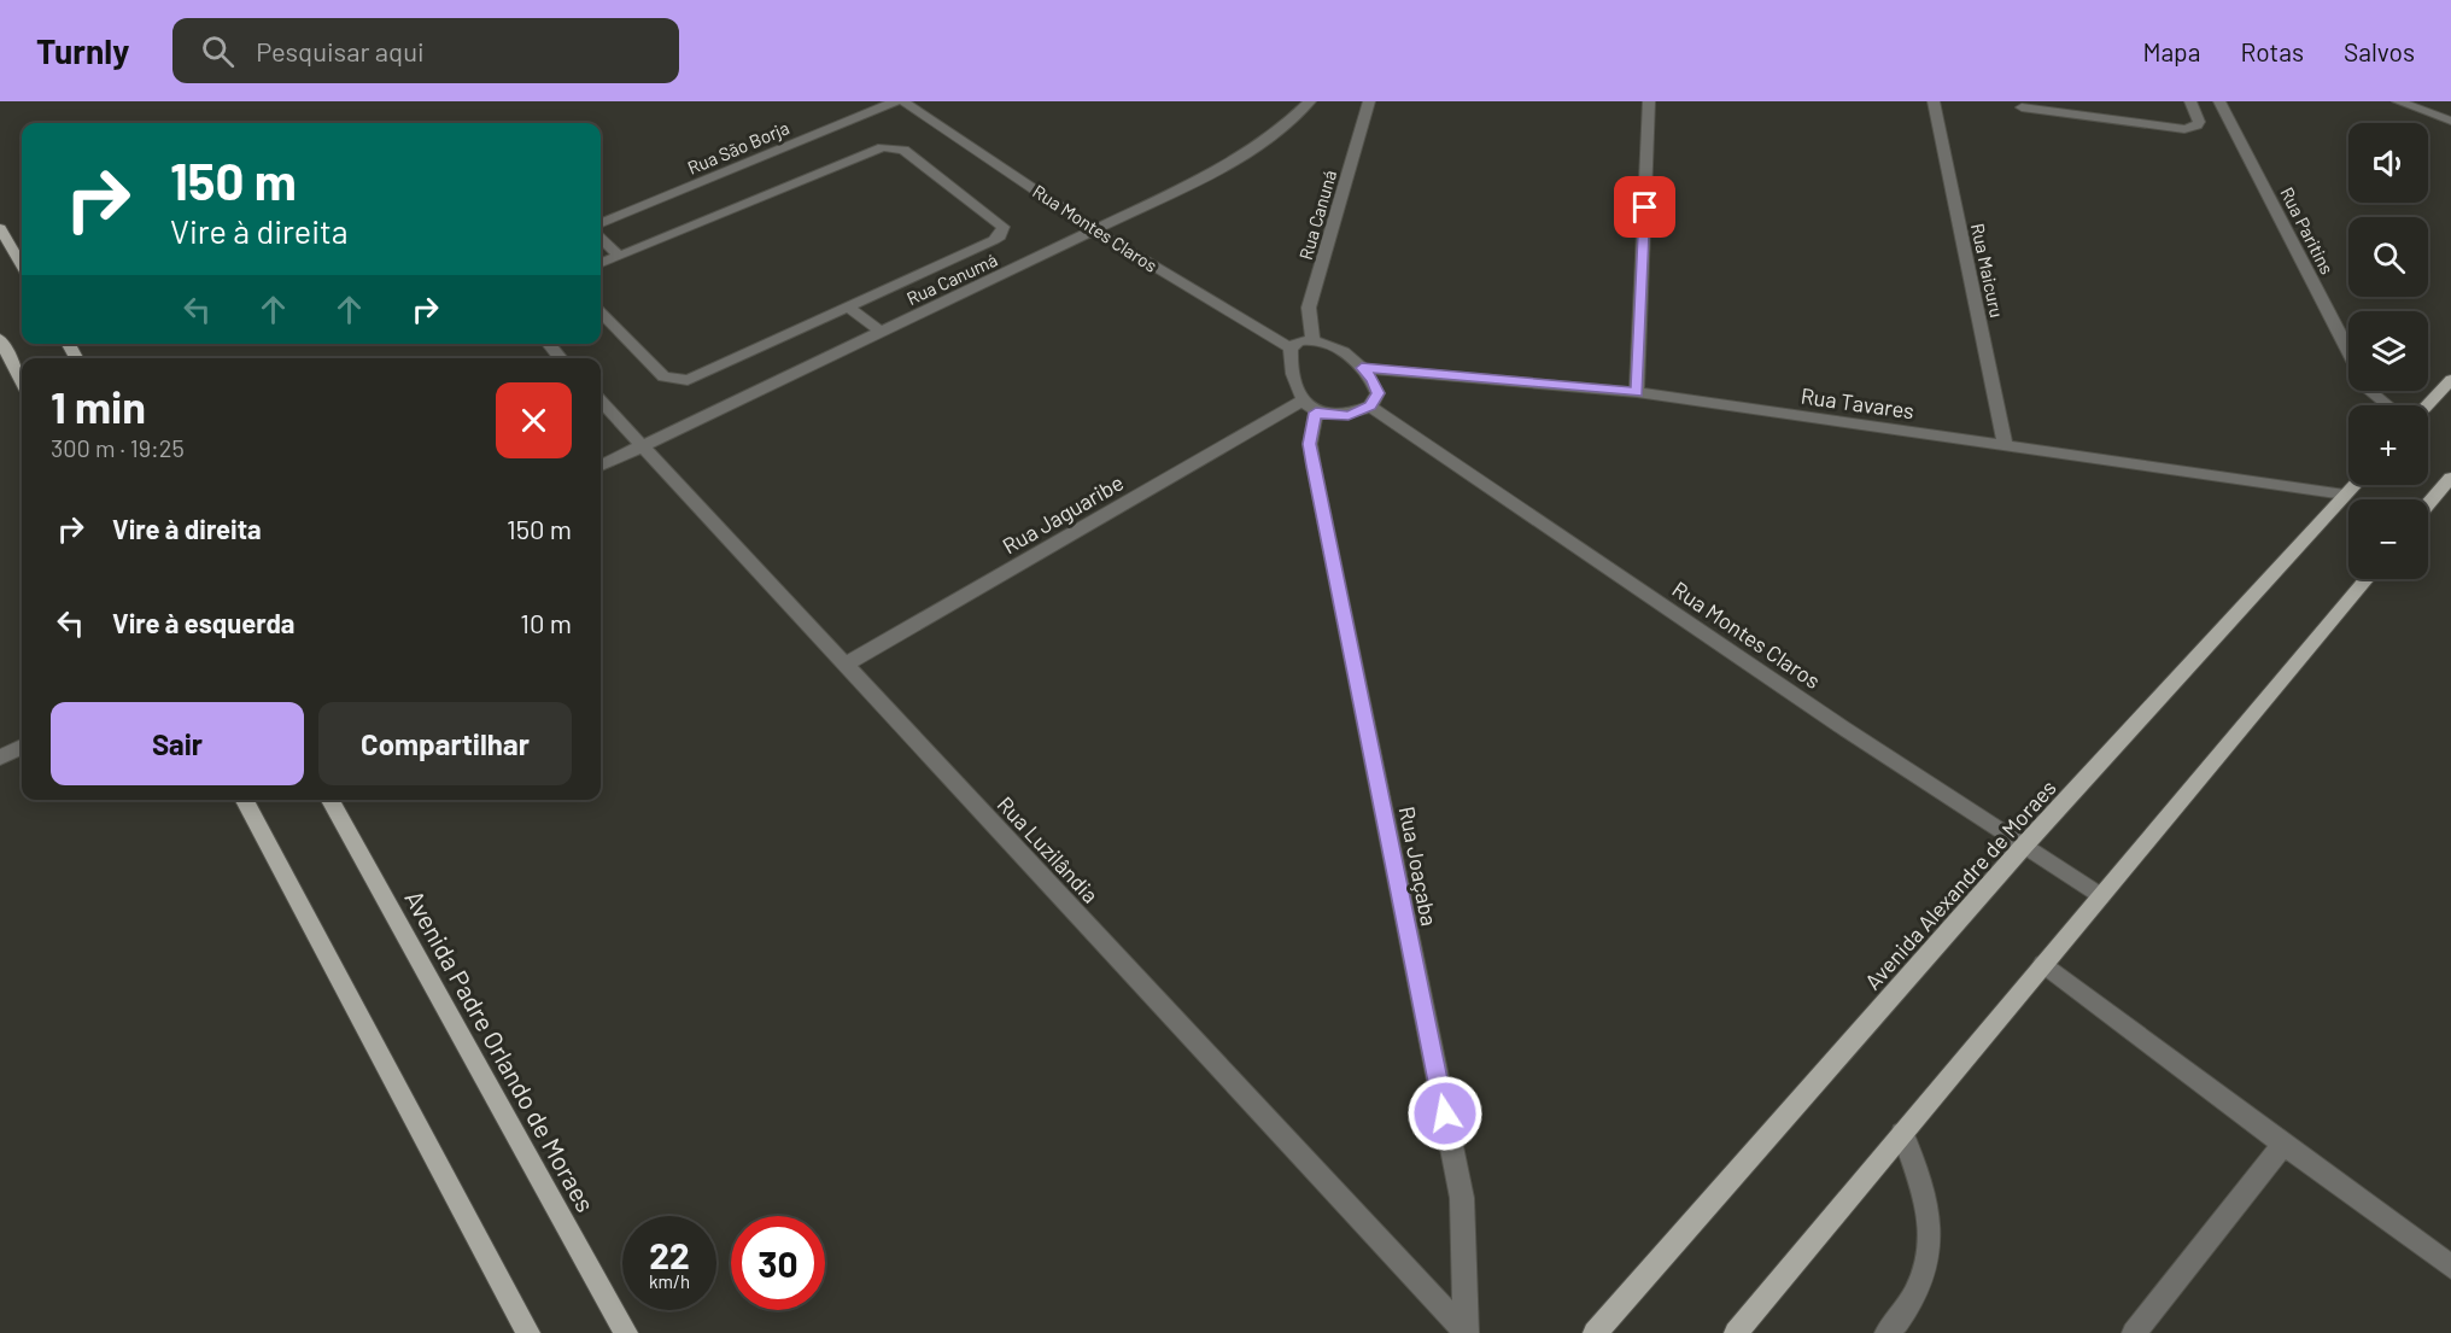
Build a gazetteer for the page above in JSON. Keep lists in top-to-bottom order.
{
  "streets": {
    "main road": ["Avenida Alexandre de Moraes", "Avenida Padre Orlando de Moraes"],
    "street": [
      "Rua São Borja",
      "Rua Canuná",
      "Rua Montes Claros",
      "Rua Paritins",
      "Rua Maicuru",
      "Rua Canumá",
      "Rua Tavares",
      "Rua Jaguaribe",
      "Rua Luzilândia",
      "Rua Joaçaba"
    ]
  },
  "crossings": [
    ["Rua Canuná", "Rua Montes Claros"],
    ["Rua Canuná", "Rua Tavares"],
    ["Rua Canuná", "Rua Jaguaribe"],
    ["Rua Canuná", "Rua Joaçaba"],
    ["Rua Montes Claros", "Rua Canumá"],
    ["Rua Montes Claros", "Rua Tavares"],
    ["Rua Montes Claros", "Rua Jaguaribe"],
    ["Rua Montes Claros", "Rua Joaçaba"],
    ["Rua Montes Claros", "Avenida Alexandre de Moraes"],
    ["Rua Maicuru", "Rua Tavares"],
    ["Rua Canumá", "Rua Luzilândia"],
    ["Rua Tavares", "Rua Jaguaribe"],
    ["Rua Tavares", "Rua Joaçaba"],
    ["Rua Tavares", "Avenida Alexandre de Moraes"],
    ["Rua Jaguaribe", "Rua Luzilândia"],
    ["Rua Jaguaribe", "Rua Joaçaba"],
    ["Rua Luzilândia", "Rua Joaçaba"]
  ],
  "page": {
    "header": "Turnly",
    "search": "Pesquisar aqui",
    "nav": ["Mapa", "Rotas", "Salvos"],
    "map_buttons": ["+", "−"],
    "turn": ["150 m", "Vire à direita"],
    "heading": ["1 min", "300 m · 19:25"],
    "list": [
      {
        "name": "Vire à direita",
        "value": "150 m"
      },
      {
        "name": "Vire à esquerda",
        "value": "10 m"
      }
    ],
    "buttons": ["Sair", "Compartilhar"],
    "speed": "22 km/h",
    "limit": "30"
  }
}
